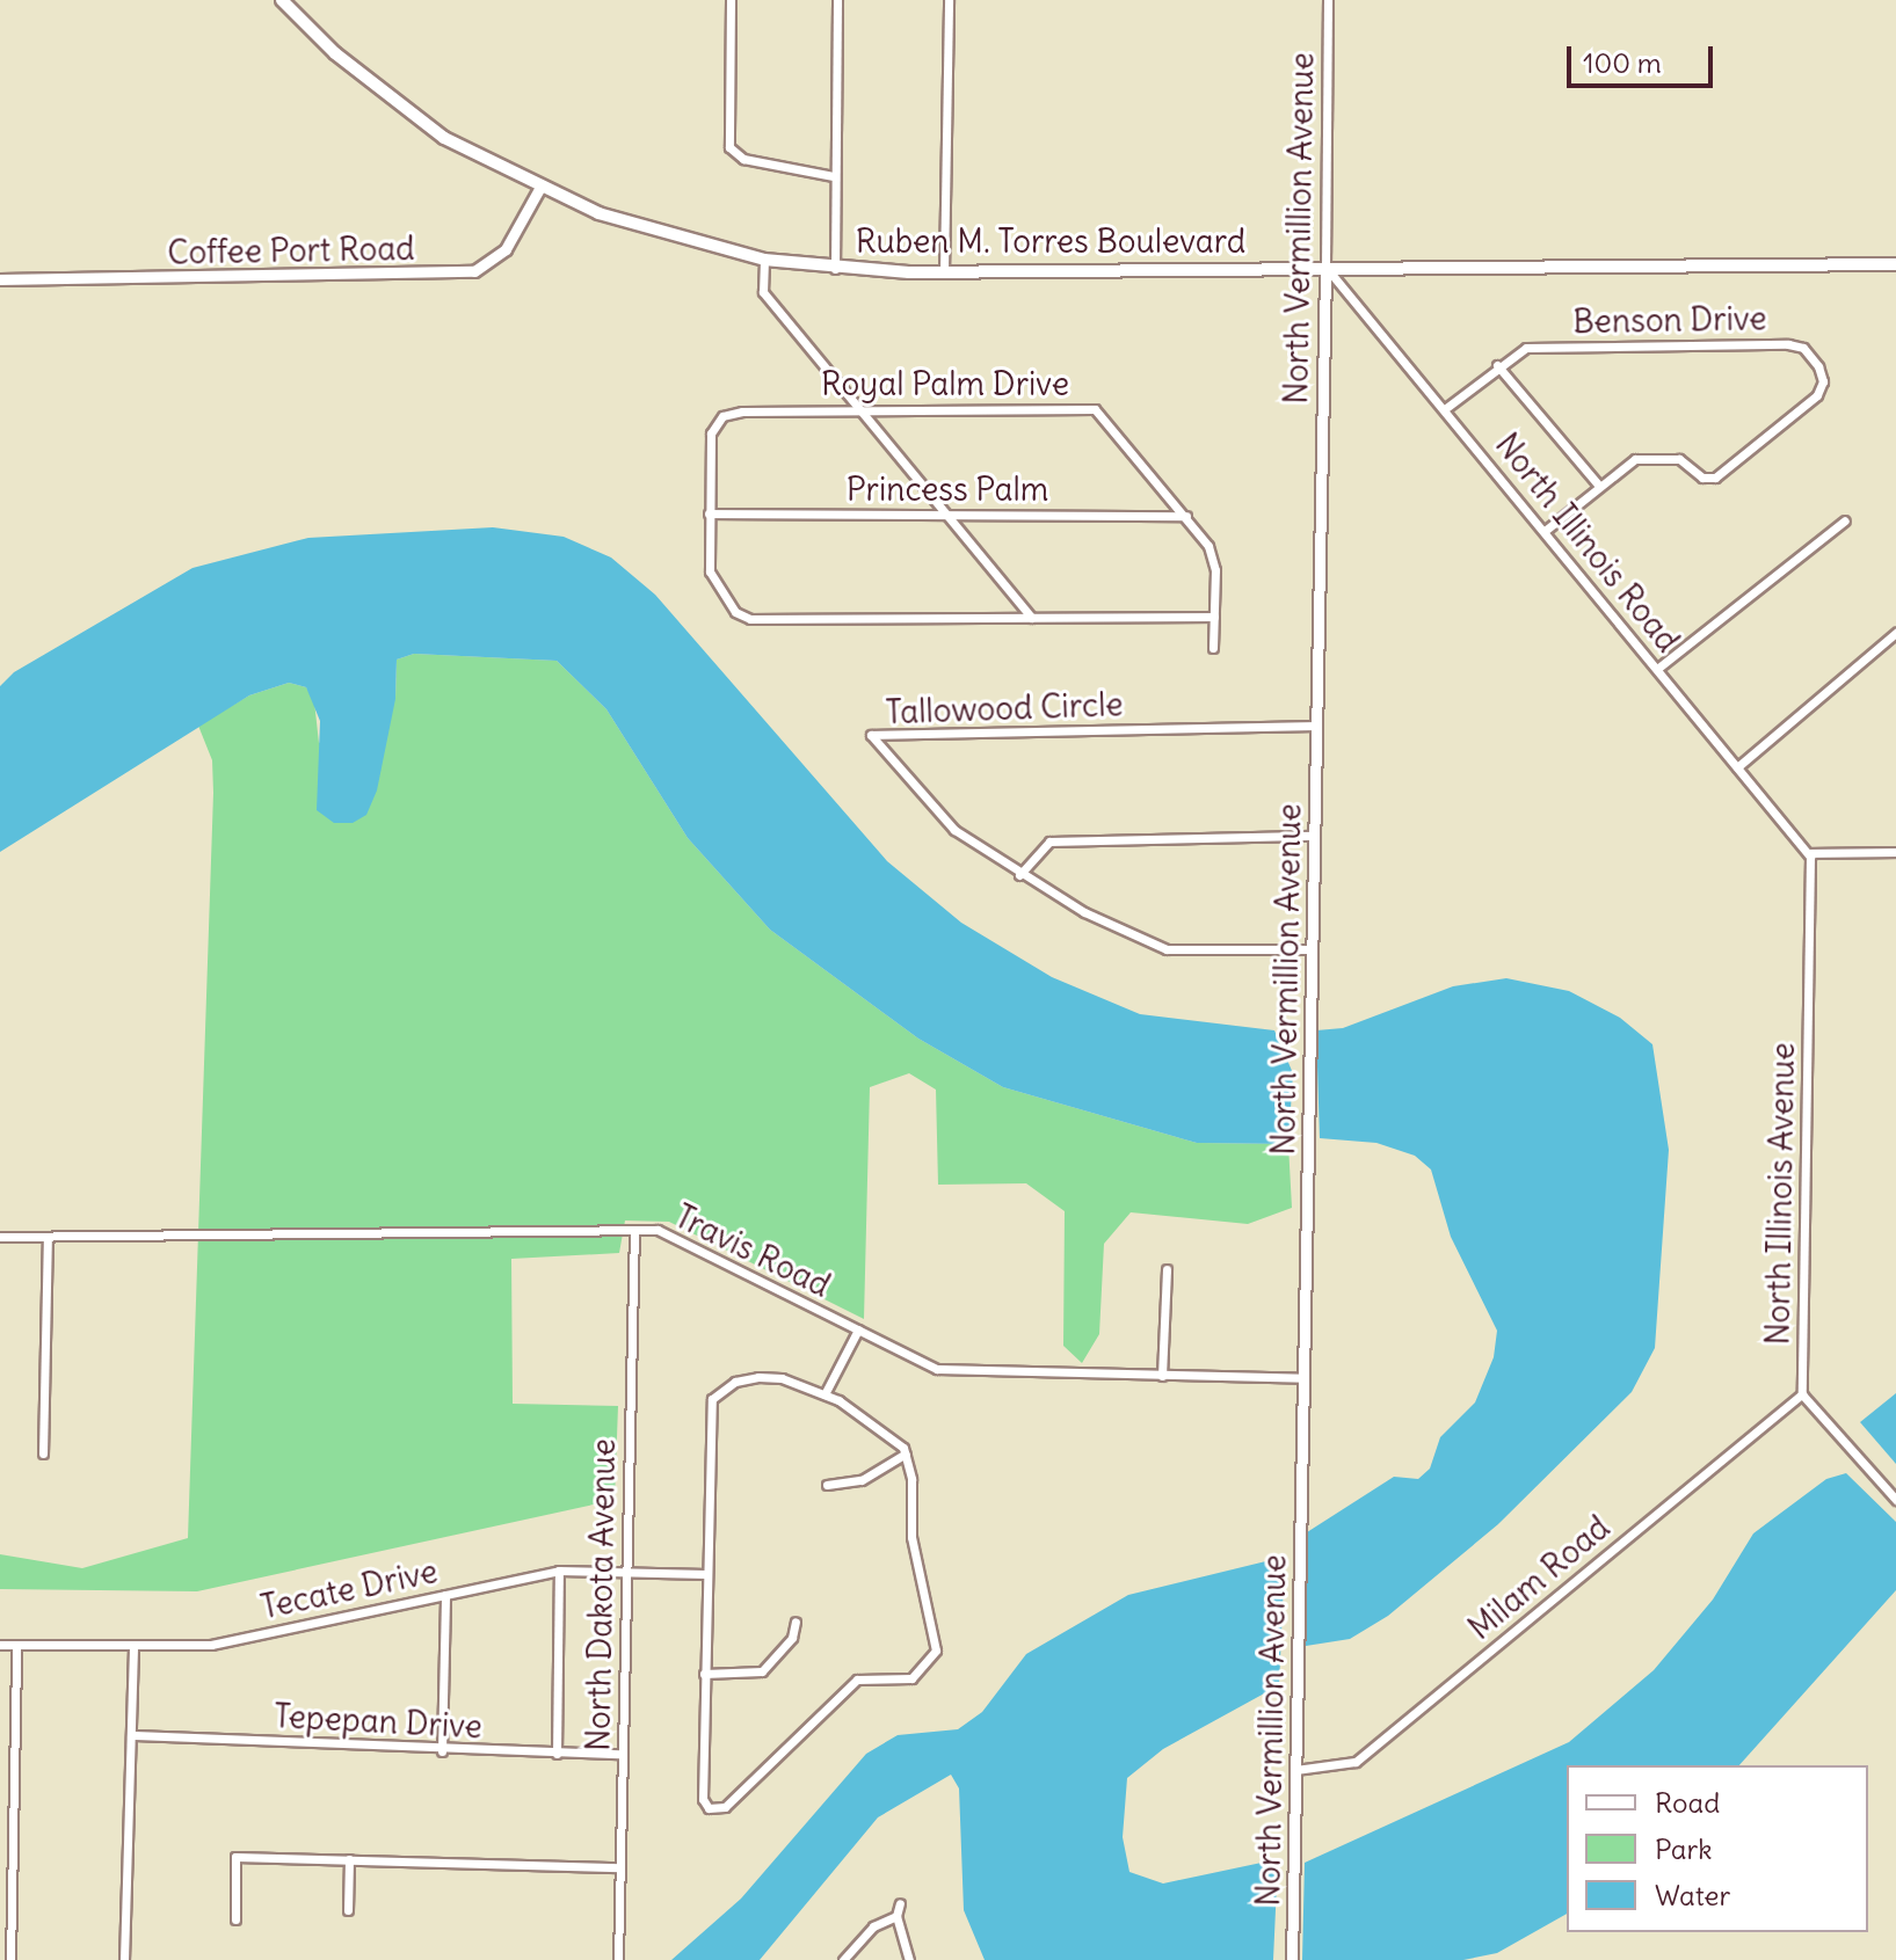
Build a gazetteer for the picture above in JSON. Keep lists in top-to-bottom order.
{
  "streets": {
    "main road": ["Ruben M. Torres Boulevard"],
    "street": [
      "North Vermillion Avenue",
      "Coffee Port Road",
      "Benson Drive",
      "Royal Palm Drive",
      "Princess Palm",
      "North Illinois Road",
      "Tallowood Circle",
      "North Illinois Avenue",
      "Travis Road",
      "Milam Road",
      "Tecate Drive",
      "North Dakota Avenue",
      "Tepepan Drive"
    ]
  },
  "crossings": [
    ["North Vermillion Avenue", "Ruben M. Torres Boulevard"],
    ["North Vermillion Avenue", "North Illinois Road"],
    ["North Vermillion Avenue", "Tallowood Circle"],
    ["North Vermillion Avenue", "Travis Road"],
    ["North Vermillion Avenue", "Milam Road"],
    ["Ruben M. Torres Boulevard", "Coffee Port Road"],
    ["Ruben M. Torres Boulevard", "North Illinois Road"],
    ["Benson Drive", "North Illinois Road"],
    ["Royal Palm Drive", "Princess Palm"],
    ["North Illinois Road", "North Illinois Avenue"],
    ["North Illinois Avenue", "Milam Road"],
    ["Travis Road", "North Dakota Avenue"],
    ["Tecate Drive", "North Dakota Avenue"],
    ["North Dakota Avenue", "Tepepan Drive"]
  ],
  "legend": ["Road", "Park", "Water"],
  "scale_bar": "100 m"
}
